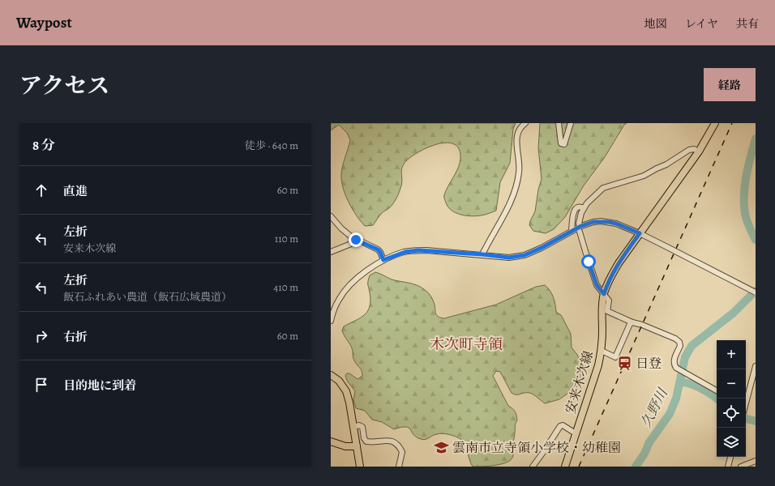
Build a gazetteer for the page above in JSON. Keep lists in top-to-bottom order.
{
  "streets": {
    "main road": ["安来木次線"]
  },
  "districts": ["木次町寺領"],
  "water": ["久野川"],
  "places": {
    "station": ["日登"],
    "school or university": ["雲南市立寺領小学校・幼稚園"]
  },
  "page": {
    "header": "Waypost",
    "nav": ["地図", "レイヤ", "共有"],
    "title": "アクセス",
    "buttons": "経路",
    "heading": ["8 分", "徒歩 · 640 m"],
    "list": [
      ["直進", "60 m"],
      ["左折", "安来木次線", "110 m"],
      ["左折", "飯石ふれあい農道（飯石広域農道）", "410 m"],
      ["右折", "60 m"],
      "目的地に到着"
    ],
    "map_buttons": ["+", "−"]
  }
}
